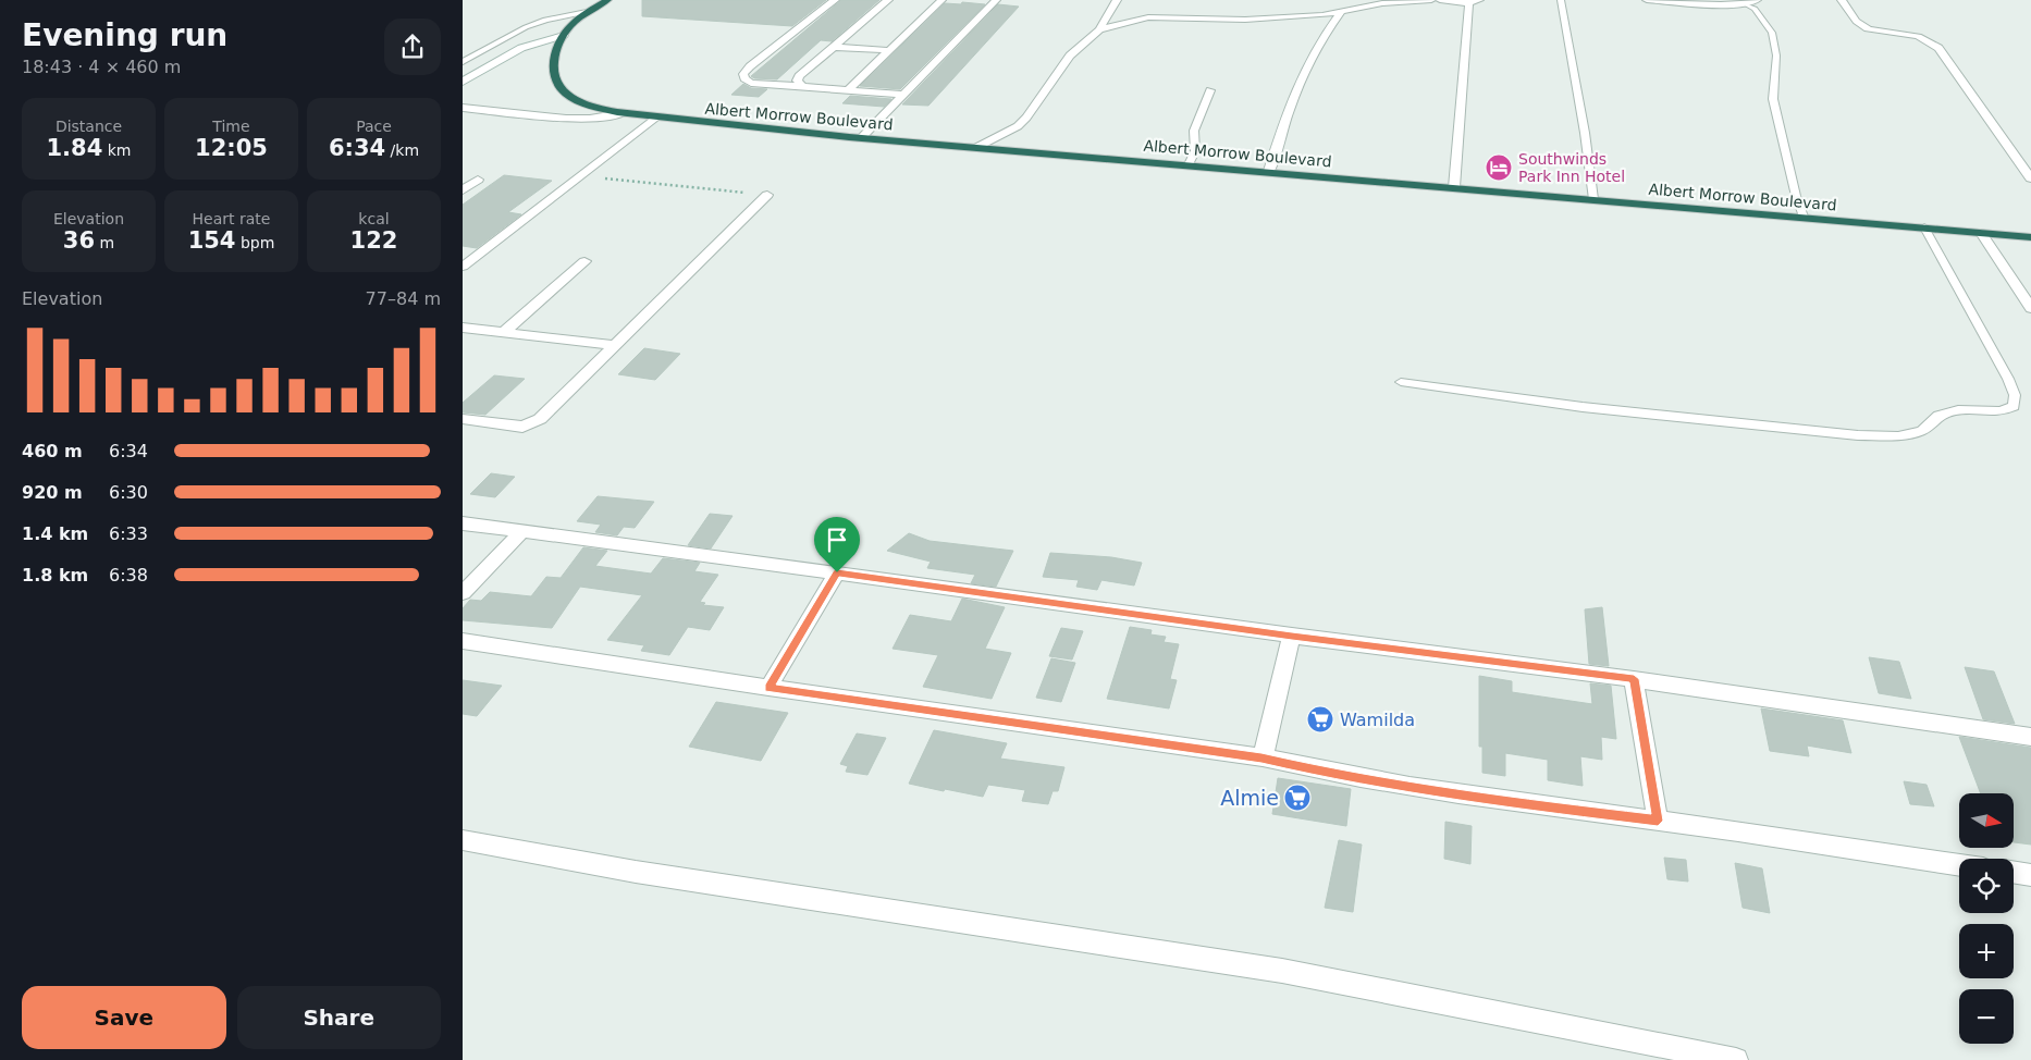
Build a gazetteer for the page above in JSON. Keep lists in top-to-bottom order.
{
  "streets": {
    "highway": ["Albert Morrow Boulevard"]
  },
  "places": {
    "hotel": ["Southwinds Park Inn Hotel"],
    "supermarket": ["Wamilda", "Almie"]
  },
  "north": "right",
  "page": {
    "heading": ["Evening run", "18:43 · 4 × 460 m"],
    "stats": [
      ["Distance", "1.84 km"],
      ["Time", "12:05"],
      ["Pace", "6:34 /km"],
      ["Elevation", "36 m"],
      ["Heart rate", "154 bpm"],
      ["kcal", "122"]
    ],
    "chart": ["Elevation", "77–84 m"],
    "list": [
      {
        "name": "460 m",
        "note": "6:34"
      },
      {
        "name": "920 m",
        "note": "6:30"
      },
      {
        "name": "1.4 km",
        "note": "6:33"
      },
      {
        "name": "1.8 km",
        "note": "6:38"
      }
    ],
    "map_buttons": ["+", "−"],
    "buttons": ["Save", "Share"]
  }
}
